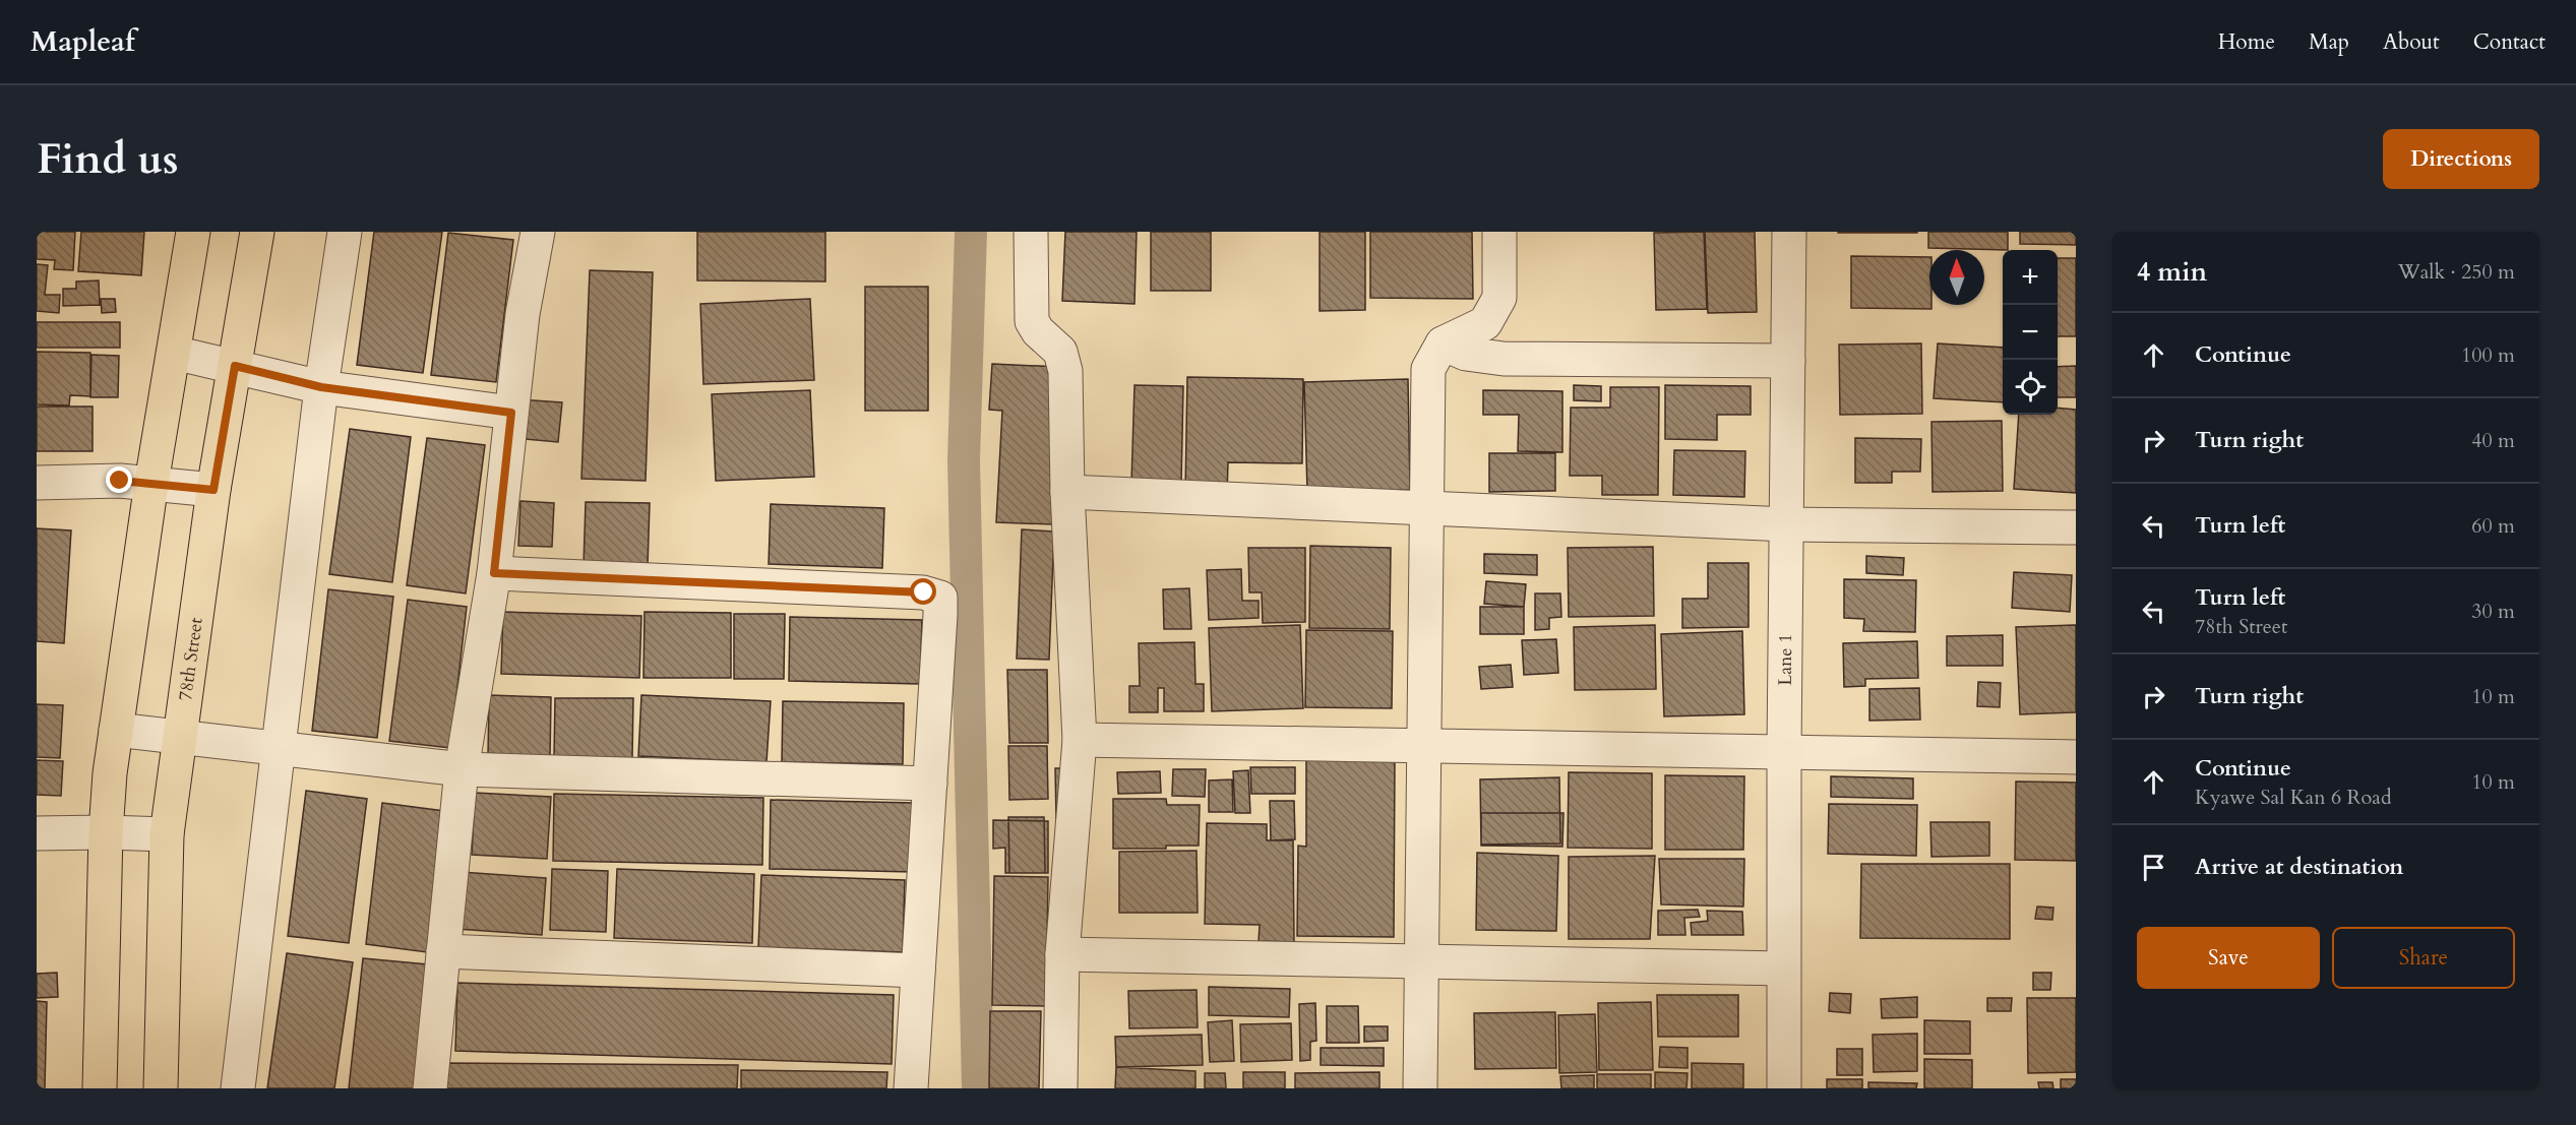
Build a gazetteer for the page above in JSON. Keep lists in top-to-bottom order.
{
  "streets": {
    "main road": ["78th Street"],
    "street": ["Lane 1"]
  },
  "north": "top",
  "page": {
    "header": "Mapleaf",
    "nav": [
      "Home",
      "Map",
      "About",
      "Contact"
    ],
    "buttons": [
      "Directions",
      ["Save", "Share"]
    ],
    "title": "Find us",
    "heading": ["4 min", "Walk · 250 m"],
    "map_buttons": ["+", "−"],
    "list": [
      ["Continue", "100 m"],
      ["Turn right", "40 m"],
      ["Turn left", "60 m"],
      ["Turn left", "78th Street", "30 m"],
      ["Turn right", "10 m"],
      ["Continue", "Kyawe Sal Kan 6 Road", "10 m"],
      "Arrive at destination"
    ]
  }
}
